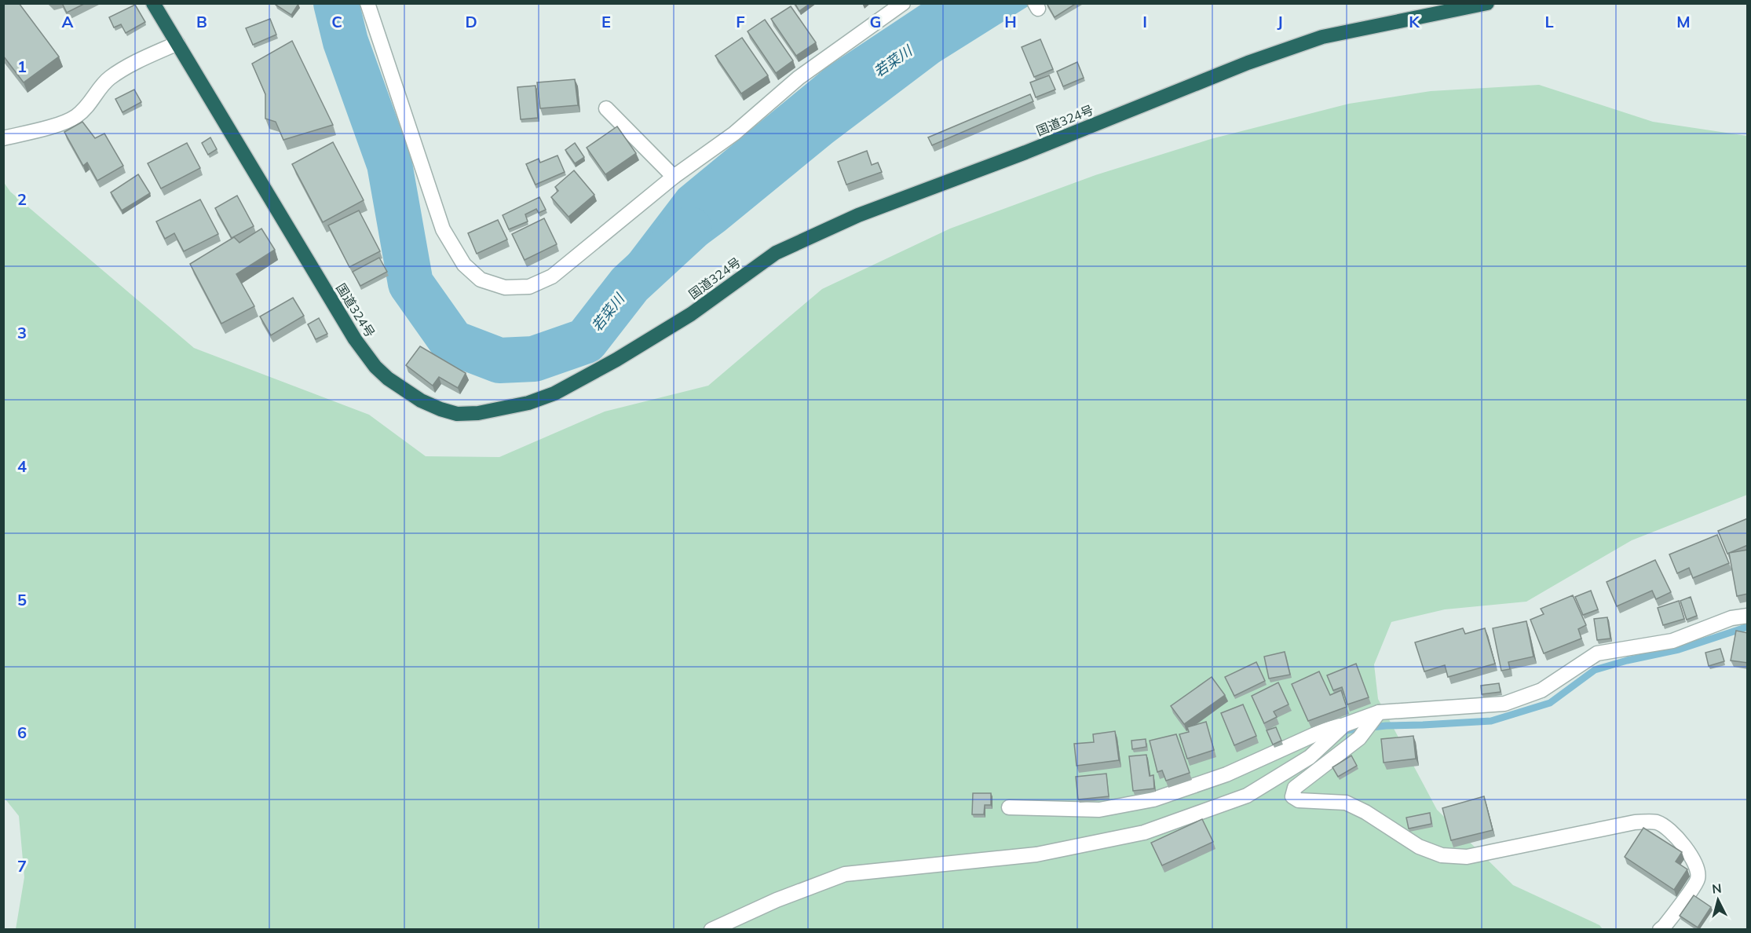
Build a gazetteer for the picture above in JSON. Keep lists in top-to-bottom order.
{
  "streets": {
    "highway": ["国道324号"]
  },
  "water": ["若菜川"],
  "north": "top",
  "grid": {
    "columns": [
      "A",
      "B",
      "C",
      "D",
      "E",
      "F",
      "G",
      "H",
      "I",
      "J",
      "K",
      "L",
      "M"
    ],
    "rows": [
      "1",
      "2",
      "3",
      "4",
      "5",
      "6",
      "7"
    ]
  }
}
